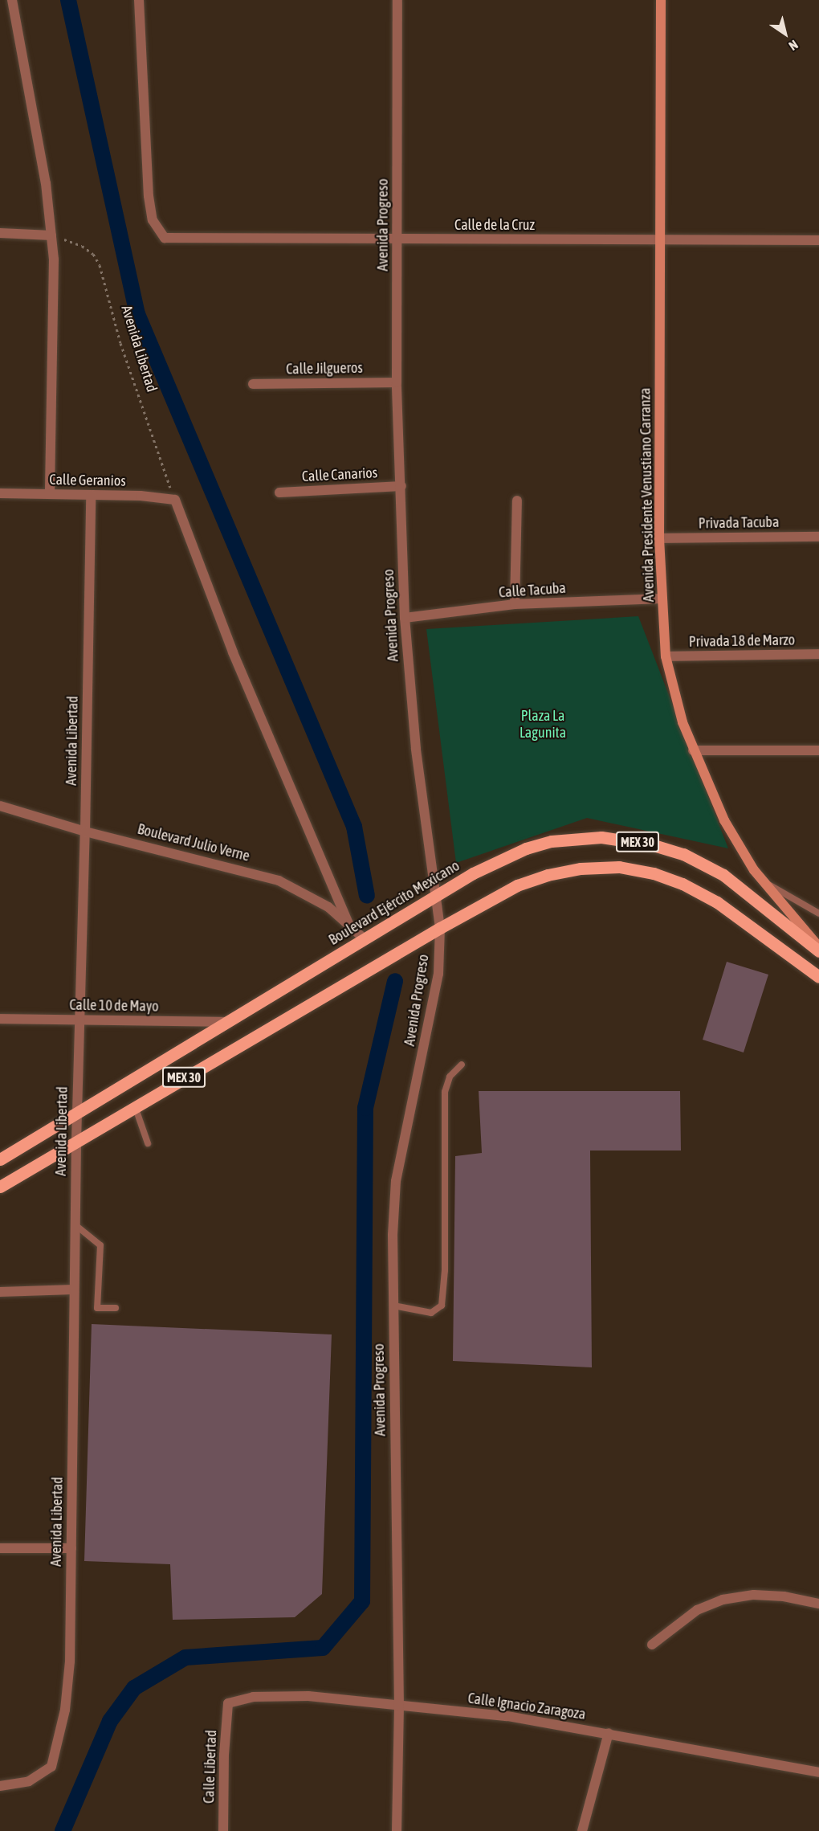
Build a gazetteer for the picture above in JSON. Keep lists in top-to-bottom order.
{
  "streets": {
    "main road": ["Avenida Presidente Venustiano Carranza", "MEX 30", "Boulevard Ejército Mexicano"],
    "street": [
      "Avenida Progreso",
      "Calle de la Cruz",
      "Avenida Libertad",
      "Calle Jilgueros",
      "Calle Canarios",
      "Calle Geranios",
      "Privada Tacuba",
      "Calle Tacuba",
      "Privada 18 de Marzo",
      "Boulevard Julio Verne",
      "Calle 10 de Mayo",
      "Calle Ignacio Zaragoza",
      "Calle Libertad"
    ]
  },
  "crossings": [
    ["Avenida Progreso", "Calle de la Cruz"],
    ["Avenida Progreso", "Calle Jilgueros"],
    ["Avenida Progreso", "Calle Canarios"],
    ["Avenida Progreso", "Calle Tacuba"],
    ["Avenida Progreso", "MEX 30"],
    ["Avenida Progreso", "Boulevard Ejército Mexicano"],
    ["Avenida Progreso", "Calle Ignacio Zaragoza"],
    ["Calle de la Cruz", "Avenida Presidente Venustiano Carranza"],
    ["Avenida Libertad", "Calle Geranios"],
    ["Avenida Libertad", "MEX 30"],
    ["Avenida Libertad", "Boulevard Julio Verne"],
    ["Avenida Libertad", "Boulevard Ejército Mexicano"],
    ["Avenida Libertad", "Calle 10 de Mayo"],
    ["Avenida Presidente Venustiano Carranza", "Privada Tacuba"],
    ["Avenida Presidente Venustiano Carranza", "Calle Tacuba"],
    ["Avenida Presidente Venustiano Carranza", "Privada 18 de Marzo"],
    ["Boulevard Julio Verne", "Boulevard Ejército Mexicano"],
    ["Boulevard Ejército Mexicano", "Calle 10 de Mayo"],
    ["Calle Ignacio Zaragoza", "Calle Libertad"]
  ],
  "parks": ["Plaza La Lagunita"],
  "north": "bottom right"
}
